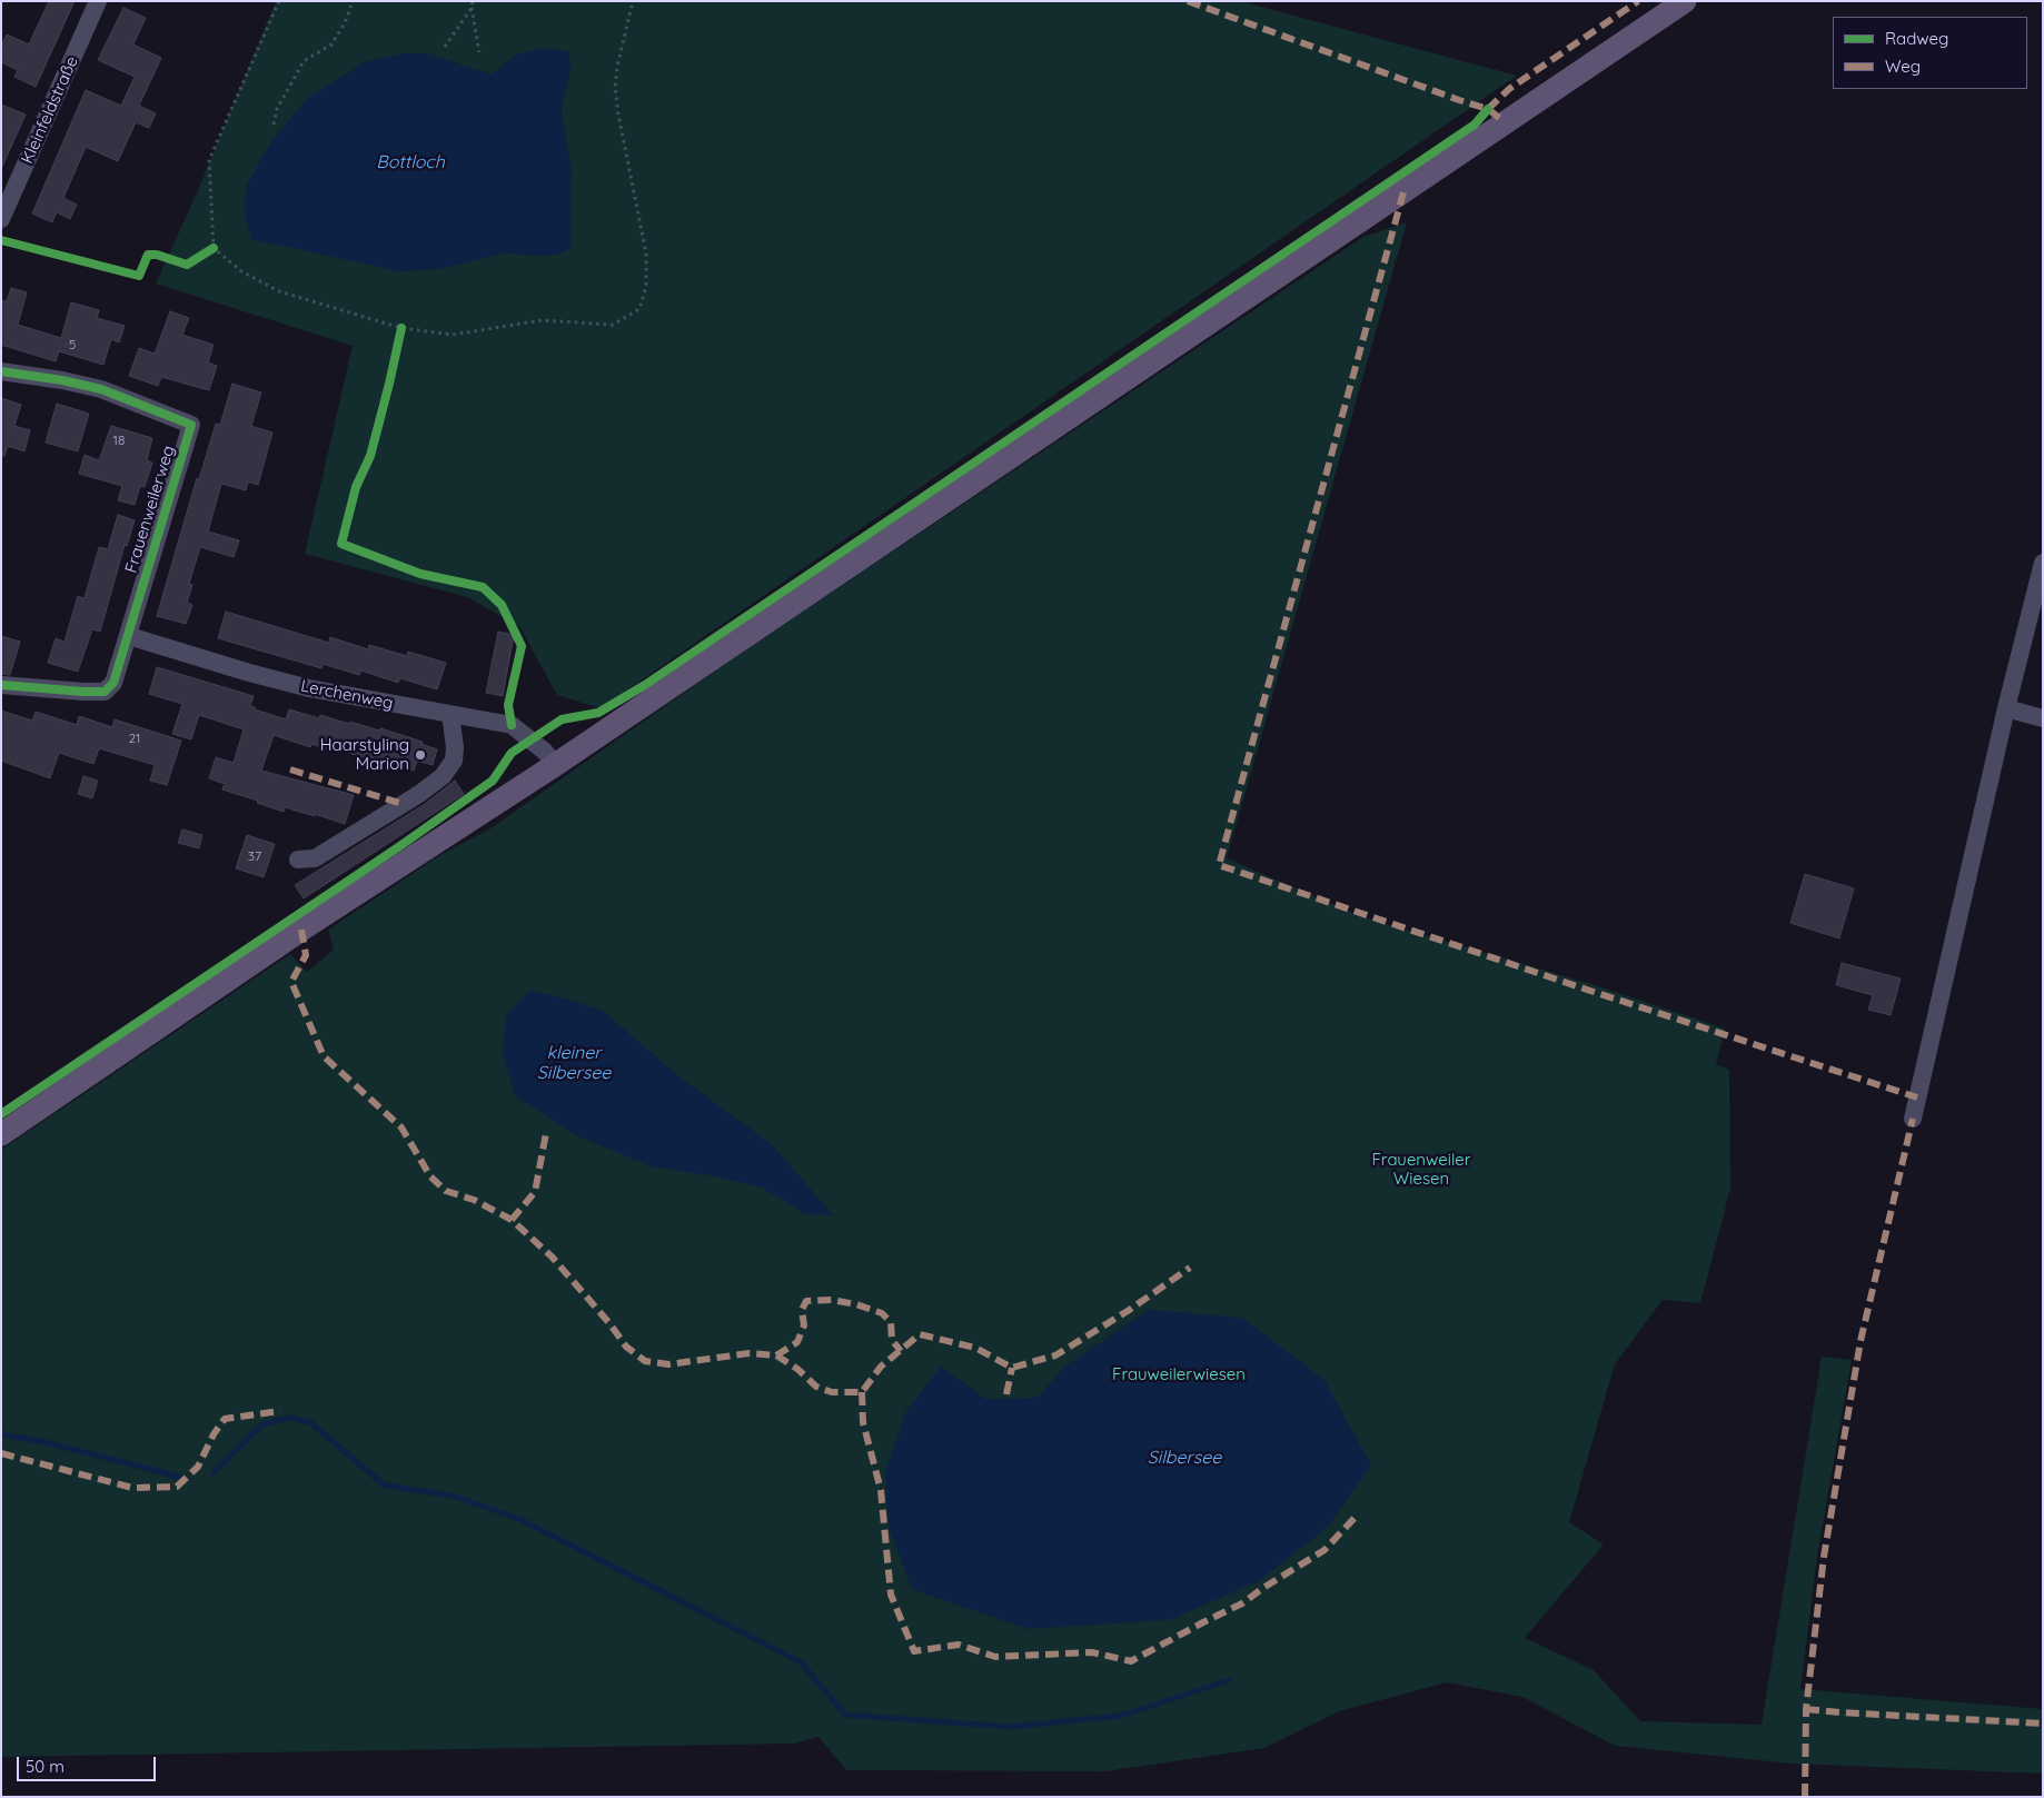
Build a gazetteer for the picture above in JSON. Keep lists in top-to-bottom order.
{
  "streets": {
    "street": ["Kleinfeldstraße", "Frauenweilerweg", "Lerchenweg"]
  },
  "crossings": [
    ["Frauenweilerweg", "Lerchenweg"]
  ],
  "water": ["Bottloch", "kleiner Silbersee", "Silbersee"],
  "parks": ["Frauenweiler Wiesen", "Frauweilerwiesen"],
  "places": ["Haarstyling Marion"],
  "house_numbers": [
    "5",
    "18",
    "21",
    "37"
  ],
  "legend": ["Radweg", "Weg"],
  "scale_bar": "50 m"
}
